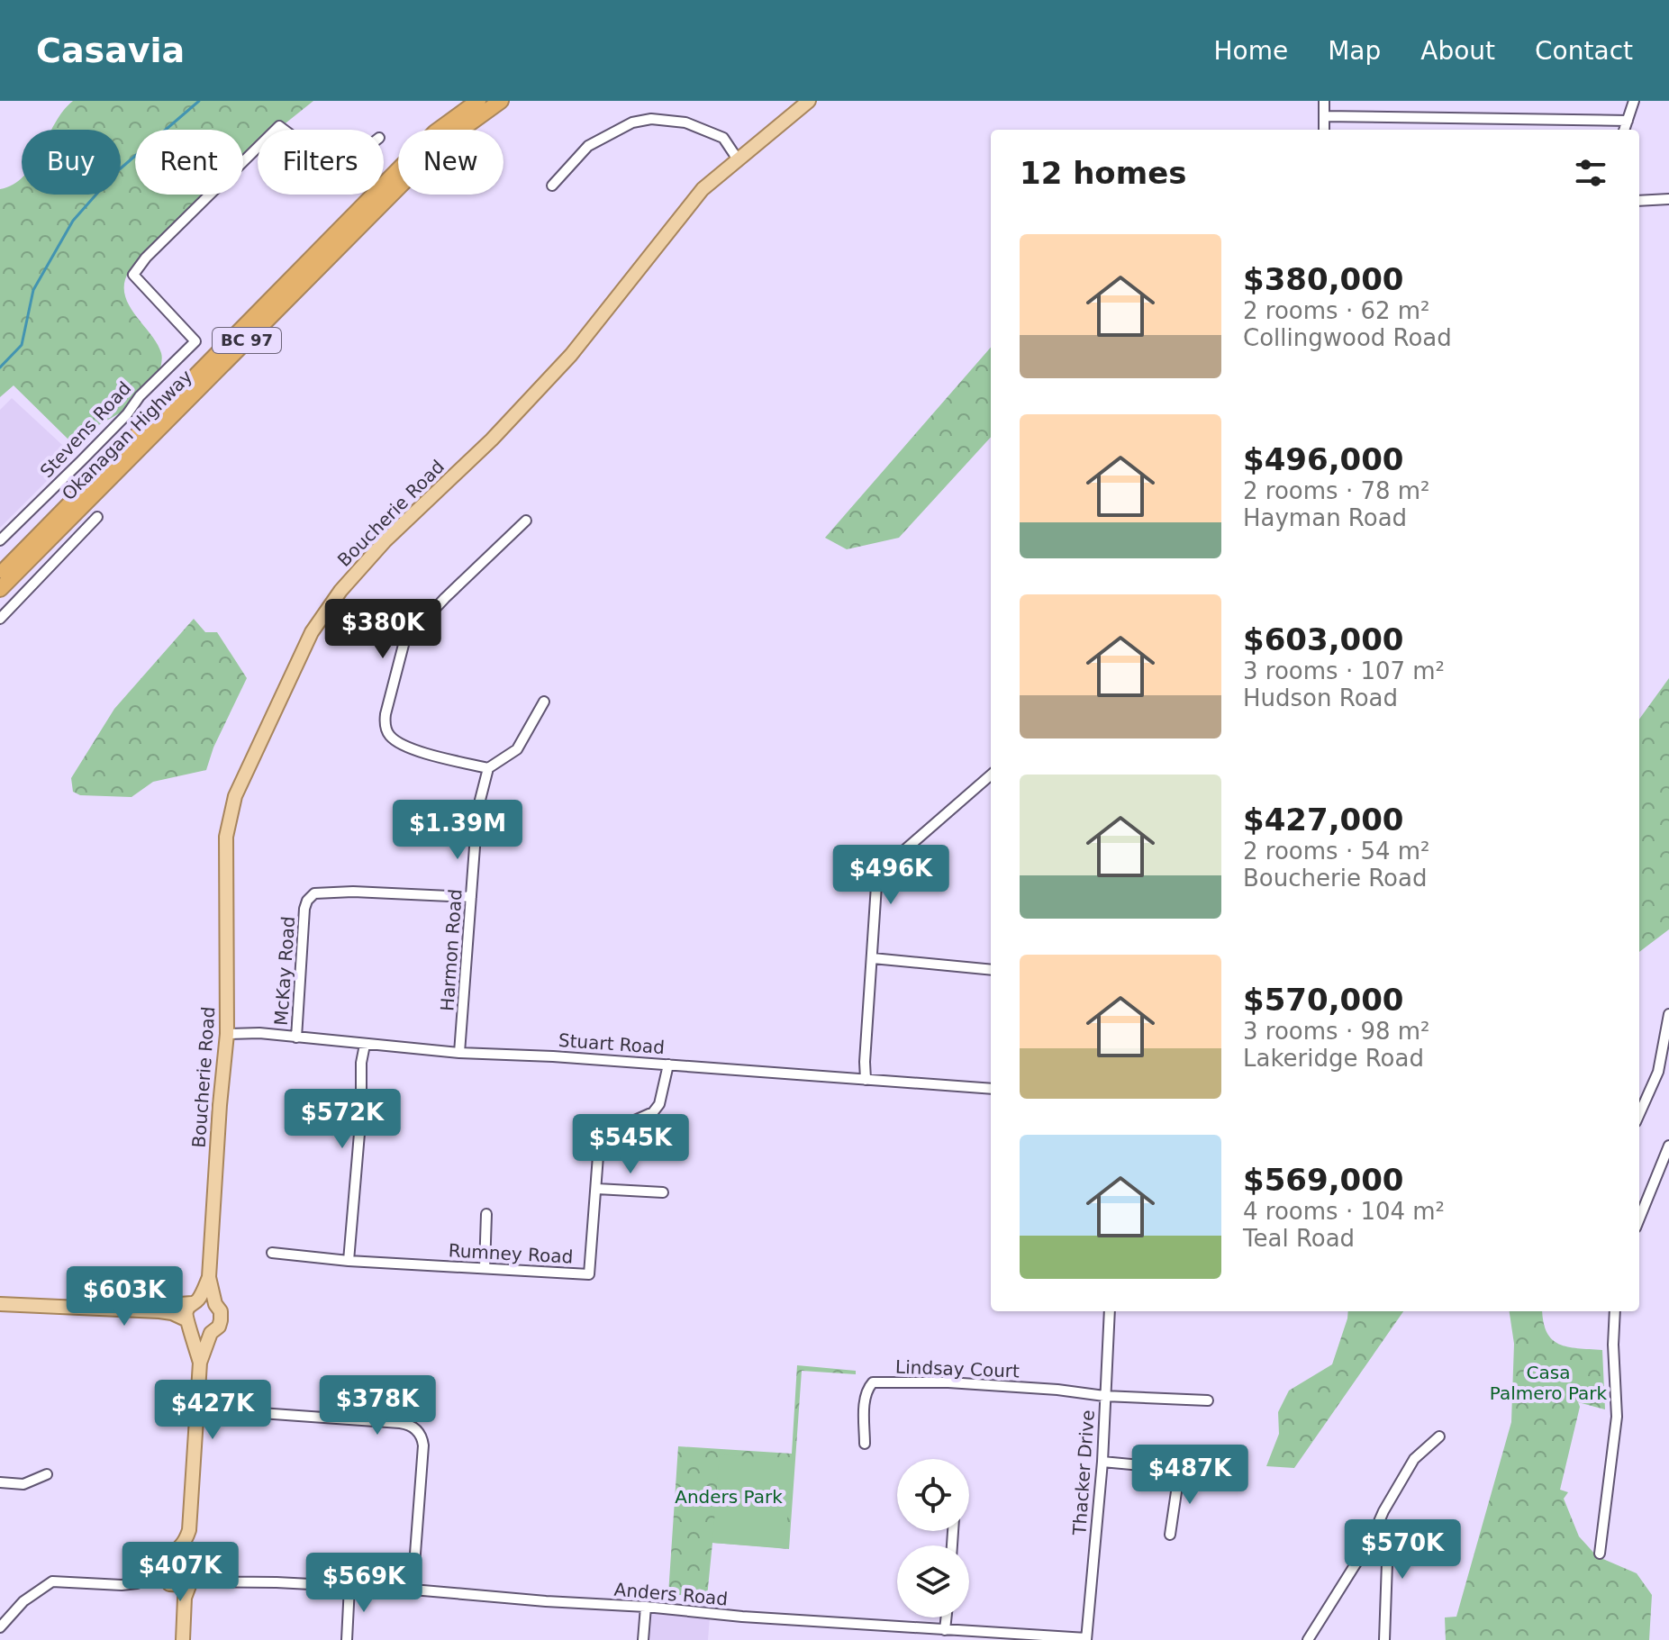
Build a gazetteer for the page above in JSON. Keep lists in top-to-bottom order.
{
  "streets": {
    "highway": ["BC 97", "Okanagan Highway"],
    "main road": ["Boucherie Road"],
    "street": [
      "Stevens Road",
      "Harmon Road",
      "McKay Road",
      "Stuart Road",
      "Rumney Road",
      "Lindsay Court",
      "Thacker Drive",
      "Anders Road"
    ]
  },
  "crossings": [
    ["Boucherie Road", "Stuart Road"],
    ["Boucherie Road", "Anders Road"],
    ["Harmon Road", "McKay Road"],
    ["Harmon Road", "Stuart Road"],
    ["McKay Road", "Stuart Road"],
    ["Stuart Road", "Rumney Road"],
    ["Lindsay Court", "Thacker Drive"],
    ["Thacker Drive", "Anders Road"]
  ],
  "parks": ["Casa Palmero Park", "Anders Park"],
  "page": {
    "header": "Casavia",
    "nav": [
      "Home",
      "Map",
      "About",
      "Contact"
    ],
    "chip": [
      "Buy",
      "Rent",
      "Filters",
      "New"
    ],
    "heading": "12 homes",
    "list": [
      {
        "name": "$380,000",
        "note": "2 rooms · 62 m² · Collingwood Road"
      },
      {
        "name": "$496,000",
        "note": "2 rooms · 78 m² · Hayman Road"
      },
      {
        "name": "$603,000",
        "note": "3 rooms · 107 m² · Hudson Road"
      },
      {
        "name": "$427,000",
        "note": "2 rooms · 54 m² · Boucherie Road"
      },
      {
        "name": "$570,000",
        "note": "3 rooms · 98 m² · Lakeridge Road"
      },
      {
        "name": "$569,000",
        "note": "4 rooms · 104 m² · Teal Road"
      }
    ],
    "price": [
      "$380K",
      "$1.39M",
      "$496K",
      "$572K",
      "$545K",
      "$603K",
      "$378K",
      "$427K",
      "$487K",
      "$570K",
      "$407K",
      "$569K"
    ]
  }
}
